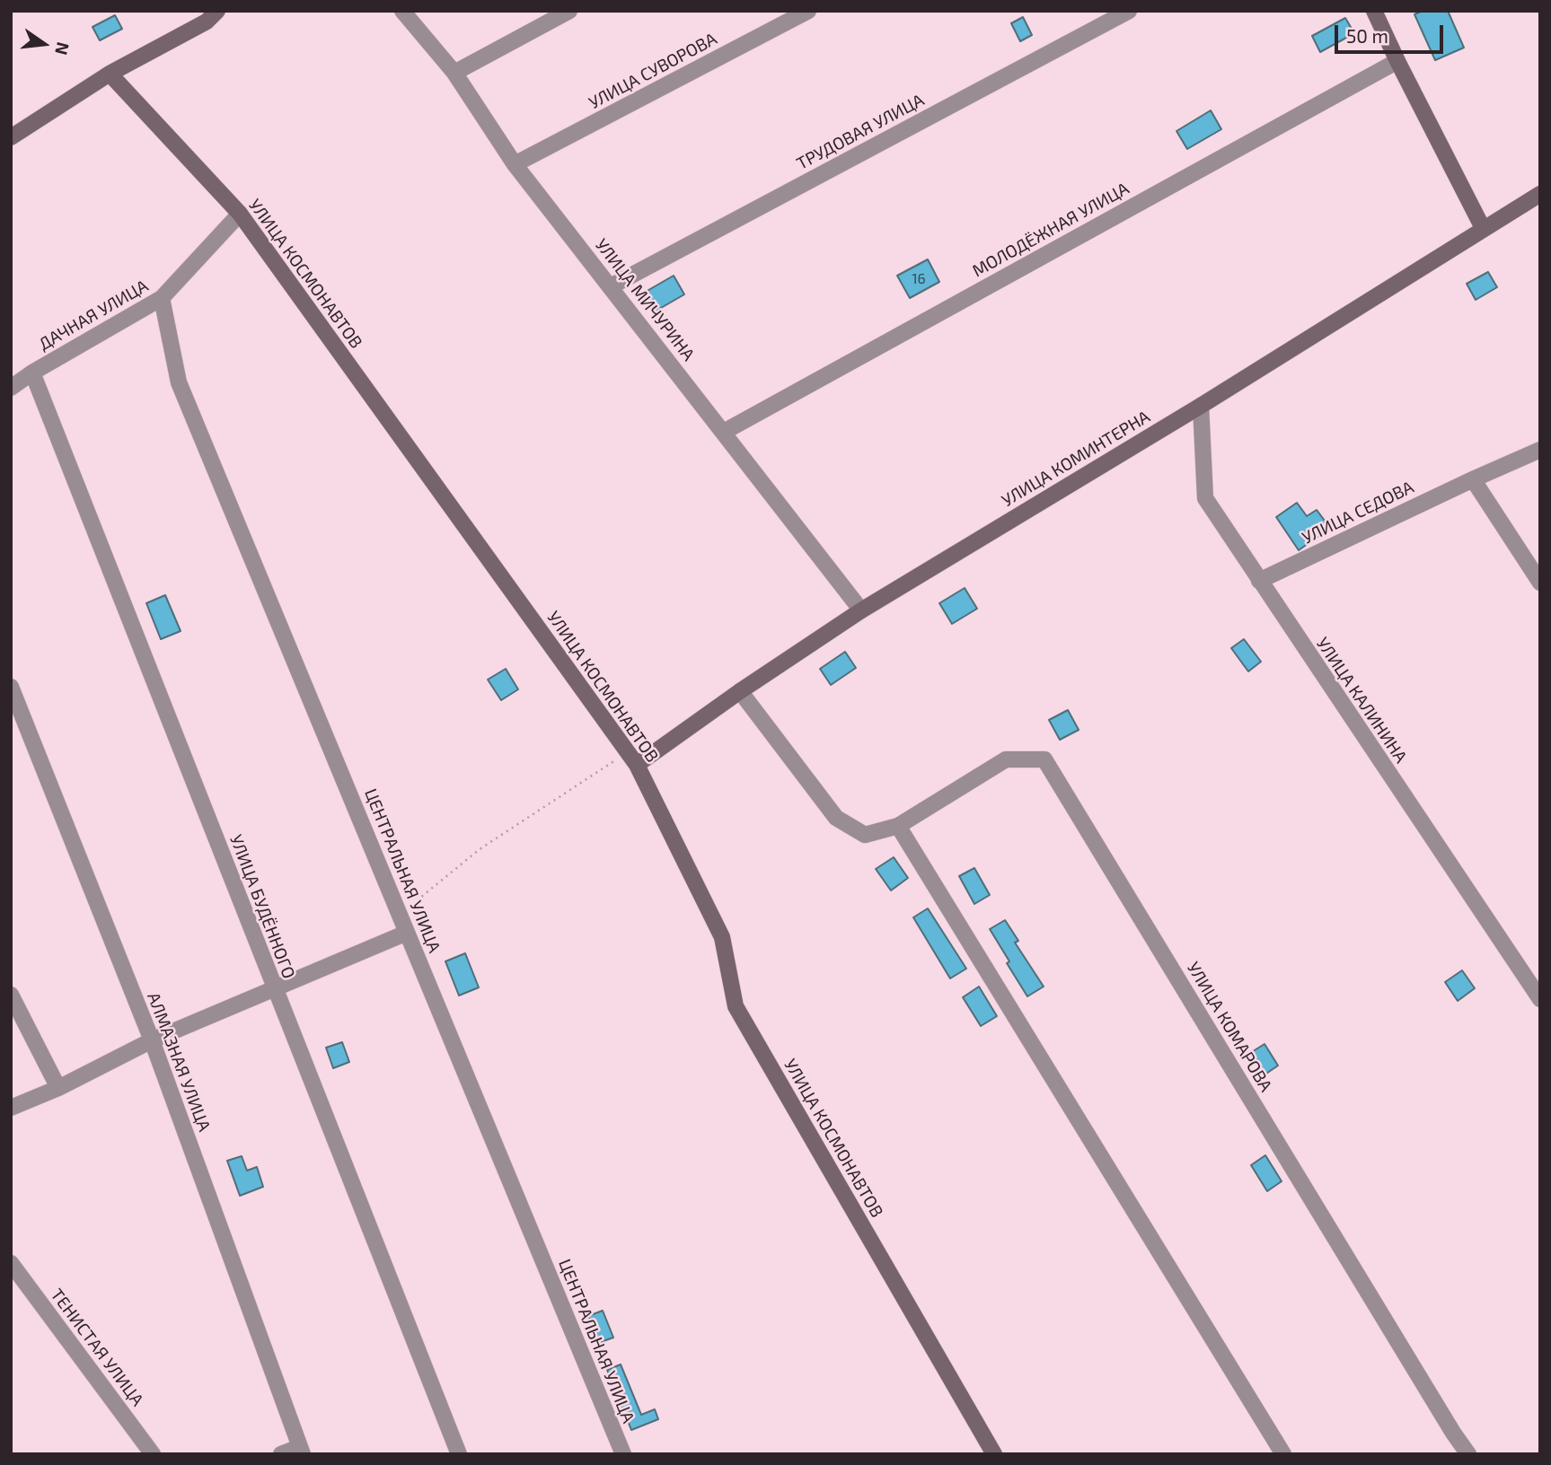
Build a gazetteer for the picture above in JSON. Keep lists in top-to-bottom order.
{
  "streets": {
    "street": [
      "УЛИЦА СУВОРОВА",
      "ТРУДОВАЯ УЛИЦА",
      "МОЛОДЁЖНАЯ УЛИЦА",
      "УЛИЦА КОСМОНАВТОВ",
      "УЛИЦА МИЧУРИНА",
      "ДАЧНАЯ УЛИЦА",
      "УЛИЦА КОМИНТЕРНА",
      "УЛИЦА СЕДОВА",
      "УЛИЦА КАЛИНИНА",
      "ЦЕНТРАЛЬНАЯ УЛИЦА",
      "УЛИЦА БУДЁННОГО",
      "УЛИЦА КОМАРОВА",
      "АЛМАЗНАЯ УЛИЦА",
      "ТЕНИСТАЯ УЛИЦА"
    ]
  },
  "crossings": [
    ["УЛИЦА СУВОРОВА", "УЛИЦА МИЧУРИНА"],
    ["ТРУДОВАЯ УЛИЦА", "УЛИЦА МИЧУРИНА"],
    ["МОЛОДЁЖНАЯ УЛИЦА", "УЛИЦА МИЧУРИНА"],
    ["УЛИЦА КОСМОНАВТОВ", "ДАЧНАЯ УЛИЦА"],
    ["УЛИЦА КОСМОНАВТОВ", "УЛИЦА КОМИНТЕРНА"],
    ["УЛИЦА МИЧУРИНА", "УЛИЦА КОМИНТЕРНА"],
    ["ДАЧНАЯ УЛИЦА", "ЦЕНТРАЛЬНАЯ УЛИЦА"],
    ["ДАЧНАЯ УЛИЦА", "УЛИЦА БУДЁННОГО"],
    ["УЛИЦА КОМИНТЕРНА", "УЛИЦА КАЛИНИНА"],
    ["УЛИЦА КОМИНТЕРНА", "УЛИЦА КОМАРОВА"],
    ["УЛИЦА СЕДОВА", "УЛИЦА КАЛИНИНА"]
  ],
  "house_numbers": ["16"],
  "scale_bar": "50 m",
  "north": "right"
}
